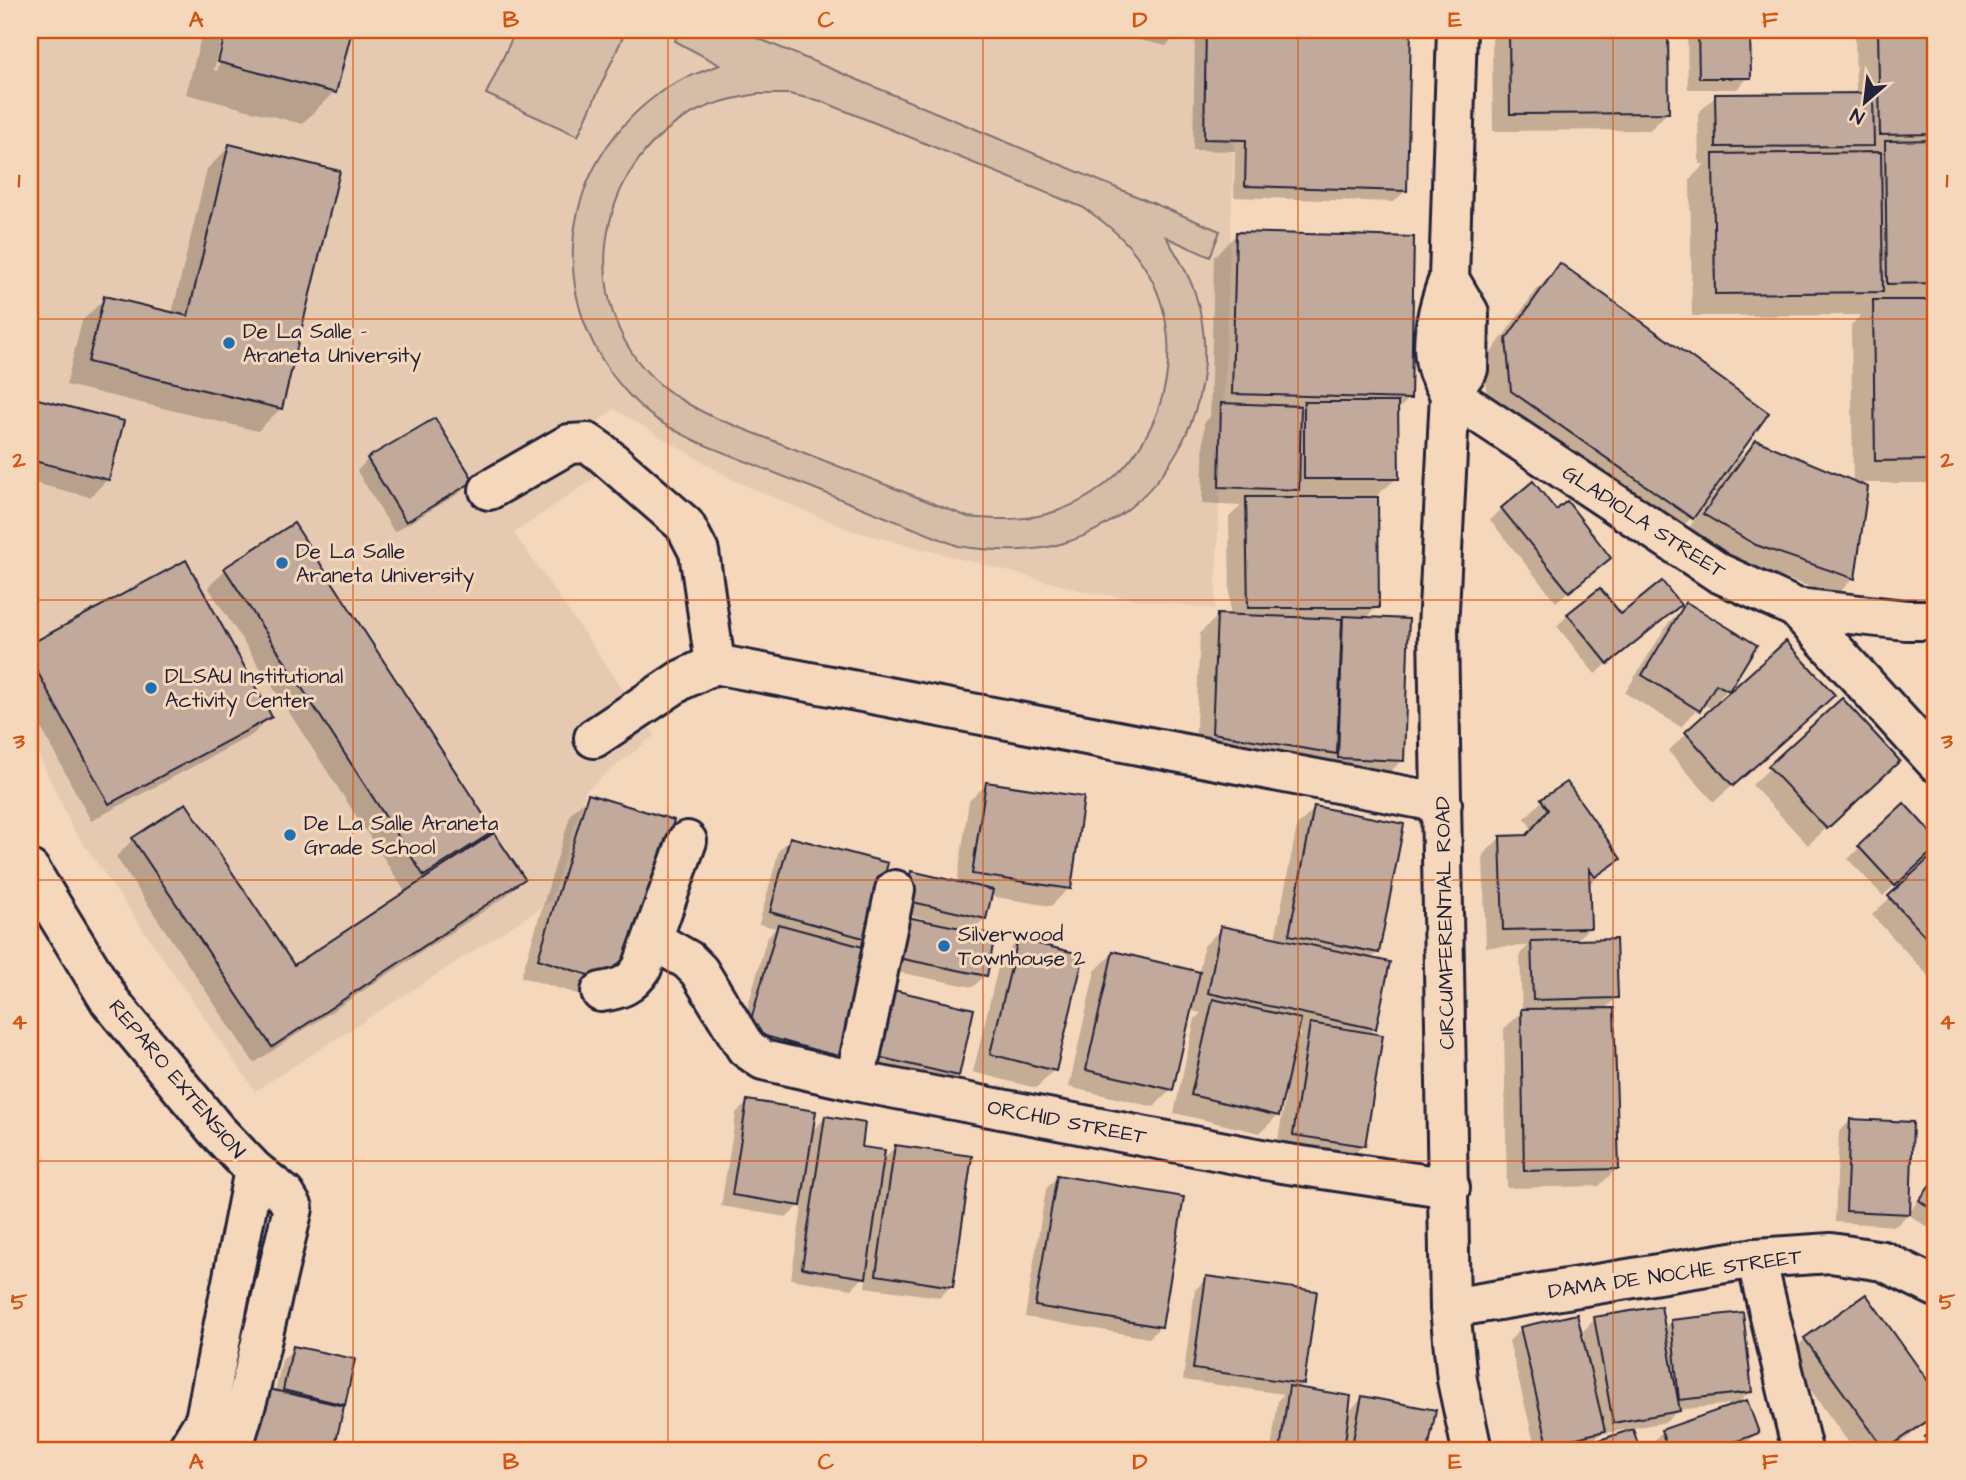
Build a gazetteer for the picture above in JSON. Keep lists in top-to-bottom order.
{
  "streets": {
    "street": [
      "GLADIOLA STREET",
      "CIRCUMFERENTIAL ROAD",
      "REPARO EXTENSION",
      "ORCHID STREET",
      "DAMA DE NOCHE STREET"
    ]
  },
  "crossings": [
    ["GLADIOLA STREET", "CIRCUMFERENTIAL ROAD"],
    ["CIRCUMFERENTIAL ROAD", "ORCHID STREET"],
    ["CIRCUMFERENTIAL ROAD", "DAMA DE NOCHE STREET"]
  ],
  "places": [
    "De La Salle - Araneta University",
    "De La Salle Araneta University",
    "DLSAU Institutional Activity Center",
    "De La Salle Araneta Grade School",
    "Silverwood Townhouse 2"
  ],
  "north": "bottom left",
  "grid": {
    "columns": [
      "A",
      "B",
      "C",
      "D",
      "E",
      "F"
    ],
    "rows": [
      "1",
      "2",
      "3",
      "4",
      "5"
    ]
  }
}
